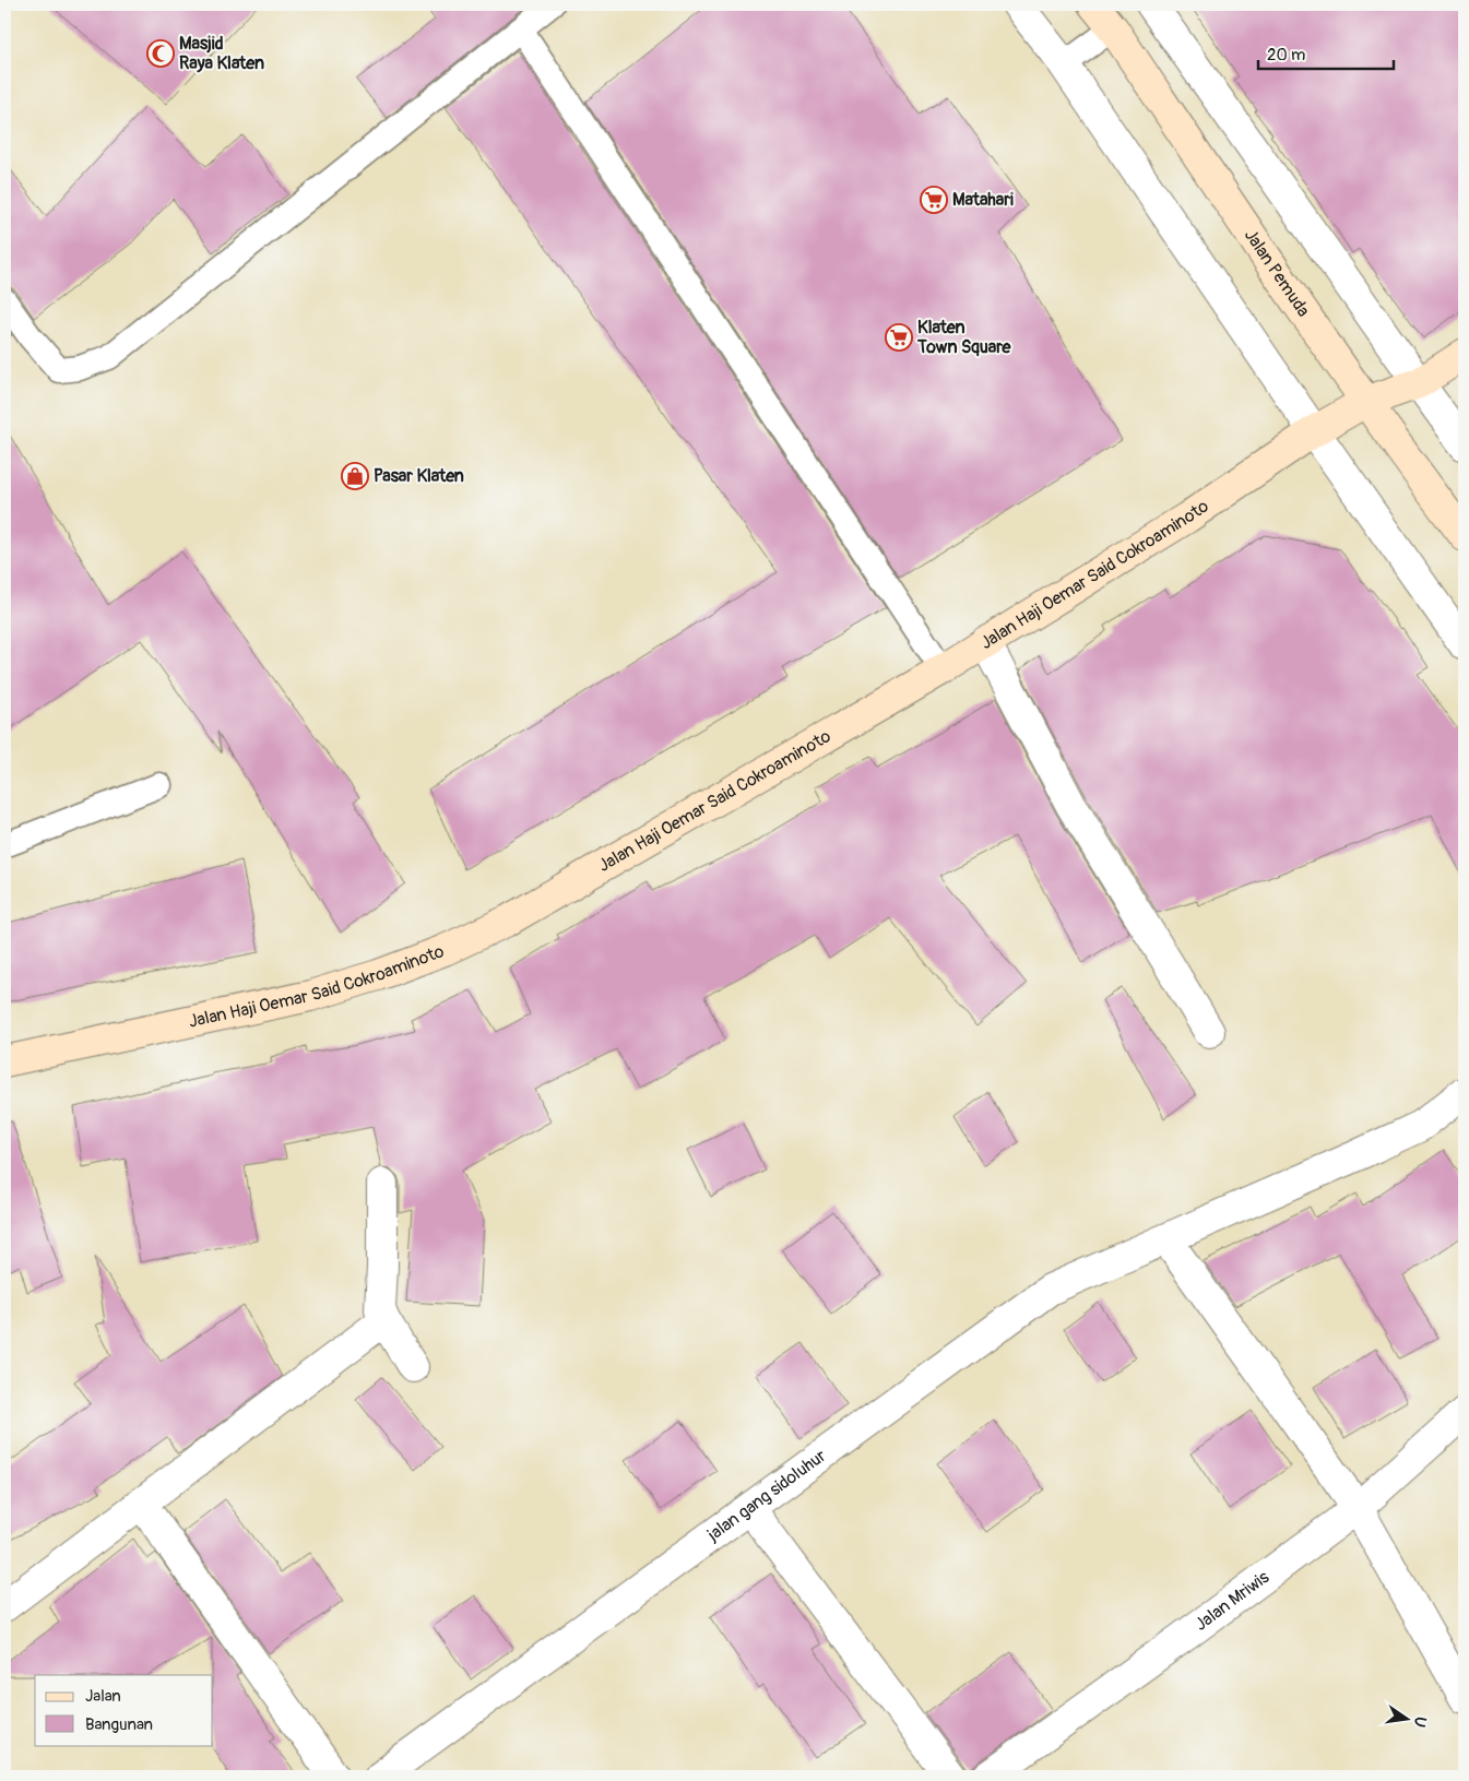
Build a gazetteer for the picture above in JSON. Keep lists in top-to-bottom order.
{
  "streets": {
    "main road": ["Jalan Pemuda", "Jalan Haji Oemar Said Cokroaminoto"],
    "street": ["jalan gang sidoluhur", "Jalan Mriwis"]
  },
  "crossings": [
    ["Jalan Pemuda", "Jalan Haji Oemar Said Cokroaminoto"]
  ],
  "places": {
    "mosque": ["Masjid Raya Klaten"],
    "supermarket": ["Matahari", "Klaten Town Square"],
    "shop": ["Pasar Klaten"]
  },
  "legend": ["Jalan", "Bangunan"],
  "scale_bar": "20 m",
  "north": "right"
}
